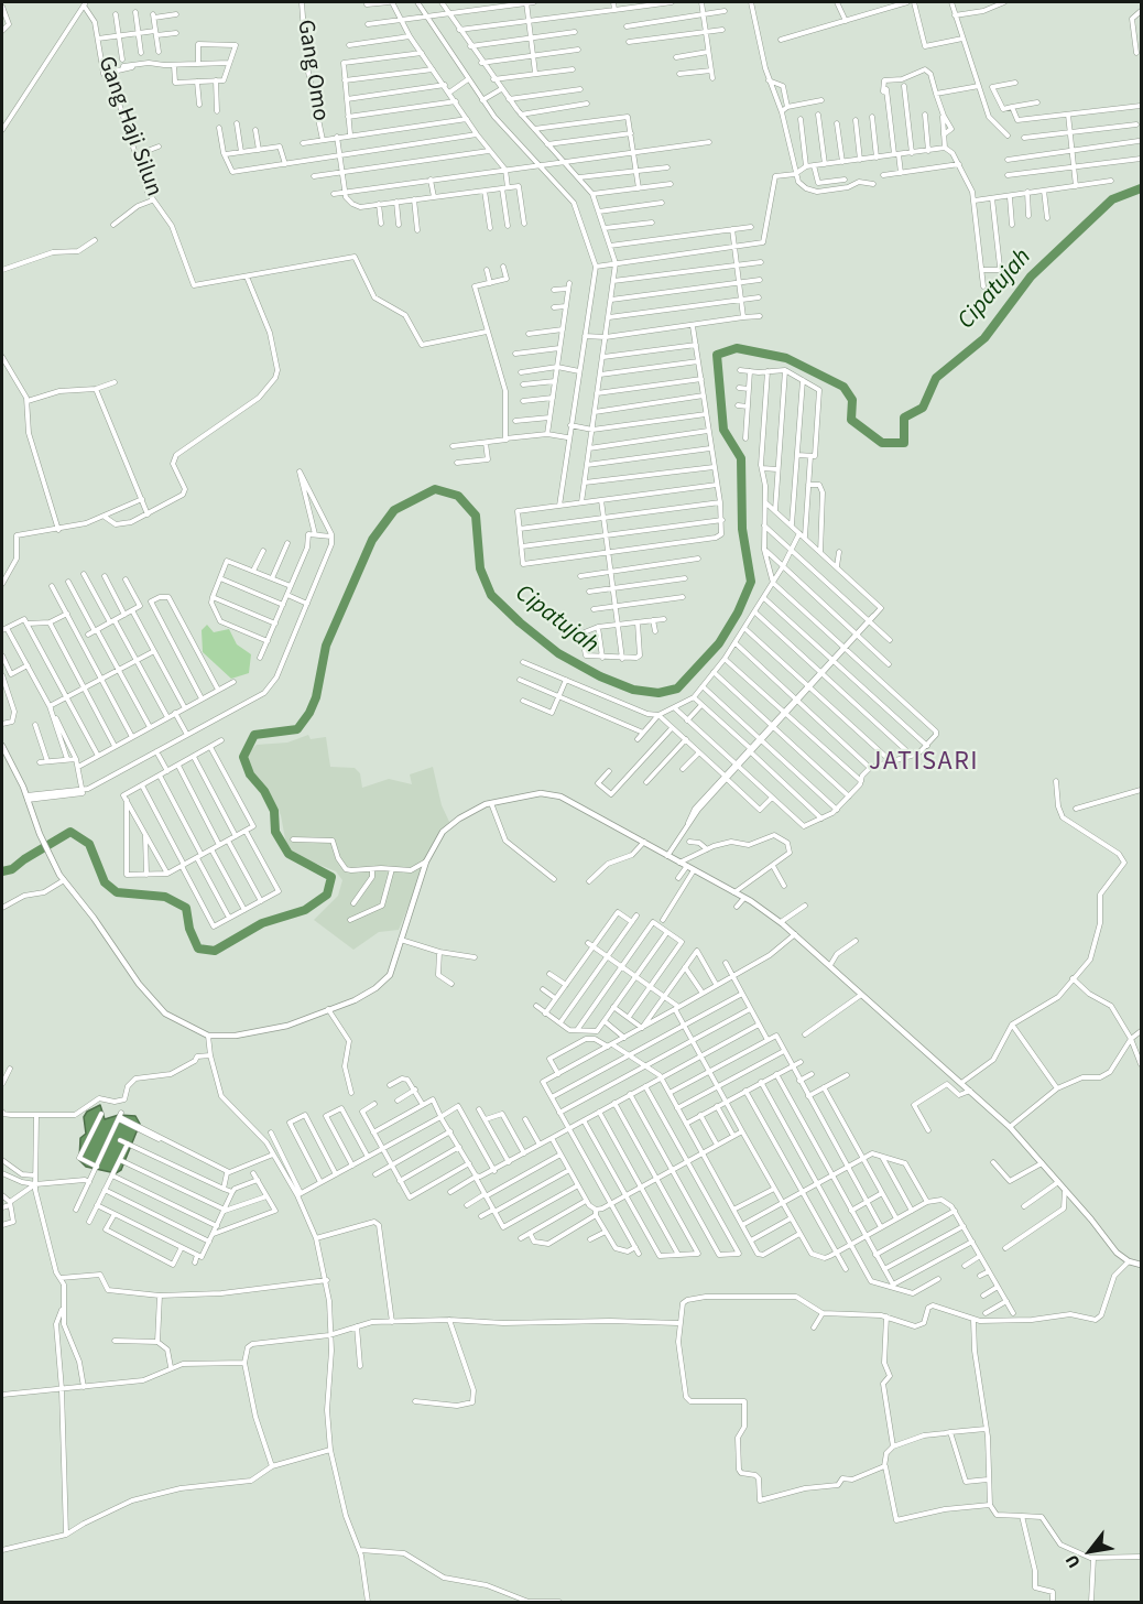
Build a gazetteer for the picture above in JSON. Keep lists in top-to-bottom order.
{
  "streets": {
    "street": ["Gang Omo", "Gang Haji Silun"]
  },
  "districts": ["JATISARI"],
  "water": ["Cipatujah"],
  "north": "bottom left"
}
